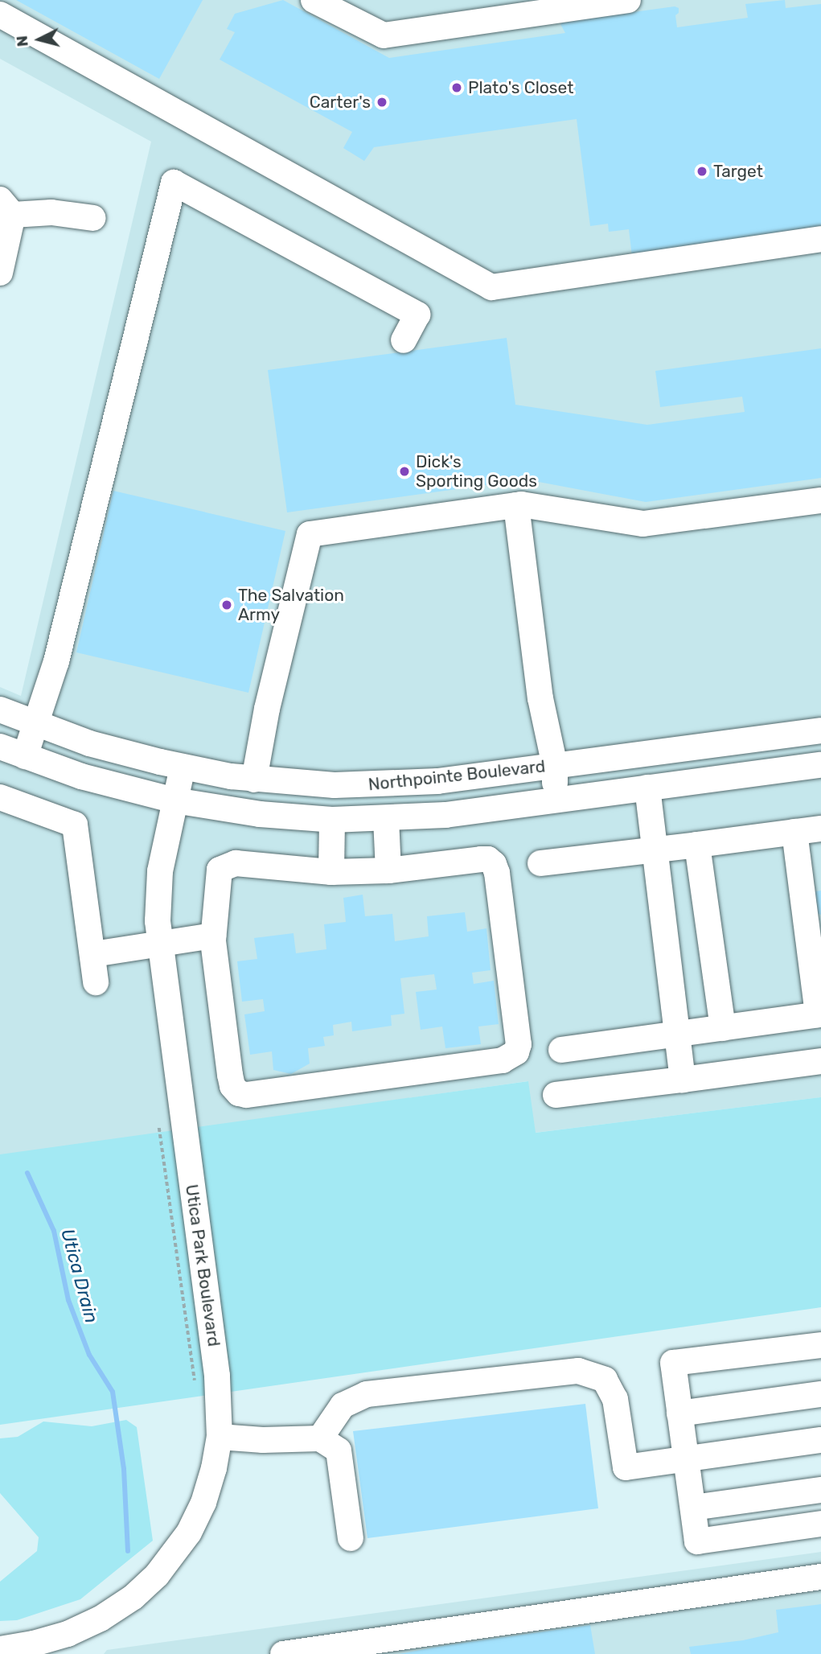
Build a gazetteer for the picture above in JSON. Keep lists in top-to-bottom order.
{
  "streets": {
    "street": ["Northpointe Boulevard", "Utica Park Boulevard"]
  },
  "crossings": [
    ["Northpointe Boulevard", "Utica Park Boulevard"]
  ],
  "water": ["Utica Drain"],
  "places": [
    "Plato's Closet",
    "Carter's",
    "Target",
    "Dick's Sporting Goods",
    "The Salvation Army"
  ],
  "north": "left"
}
